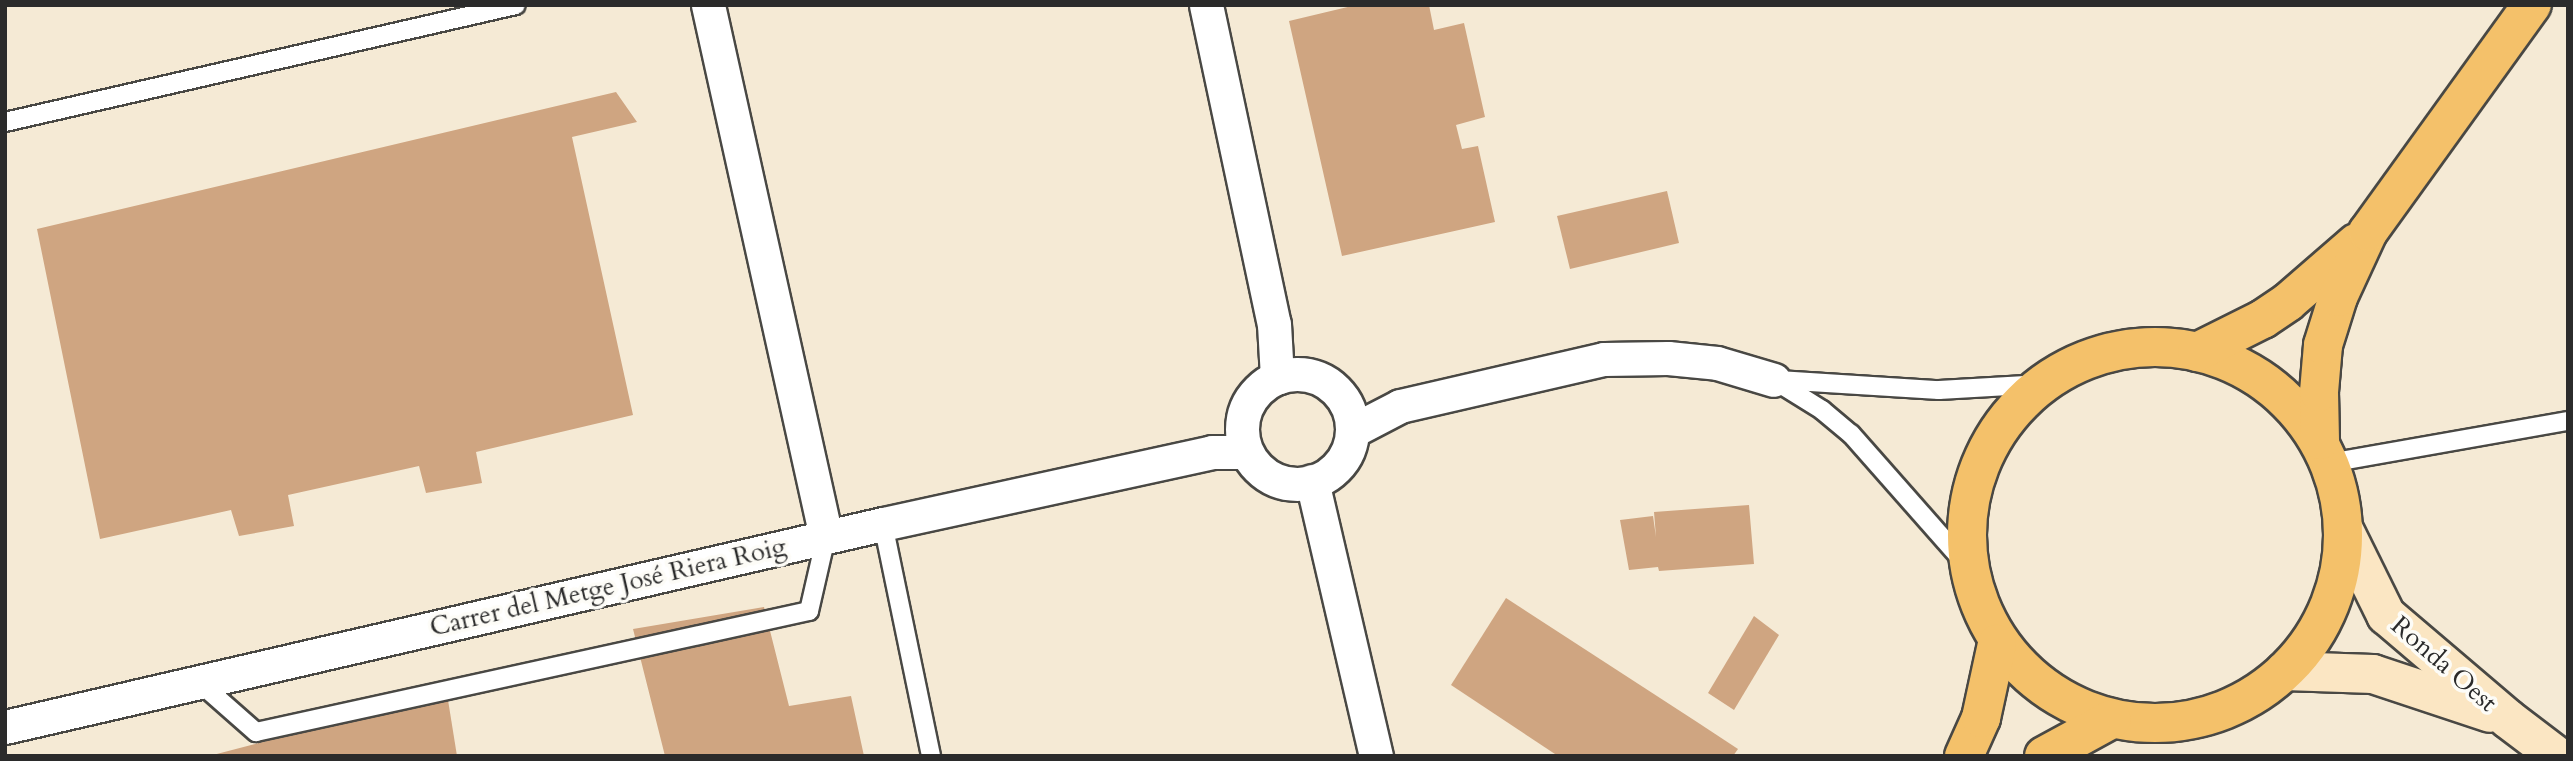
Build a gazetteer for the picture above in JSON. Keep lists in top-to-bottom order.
{
  "streets": {
    "main road": ["Ronda Oest"],
    "street": ["Carrer del Metge José Riera Roig"]
  }
}
